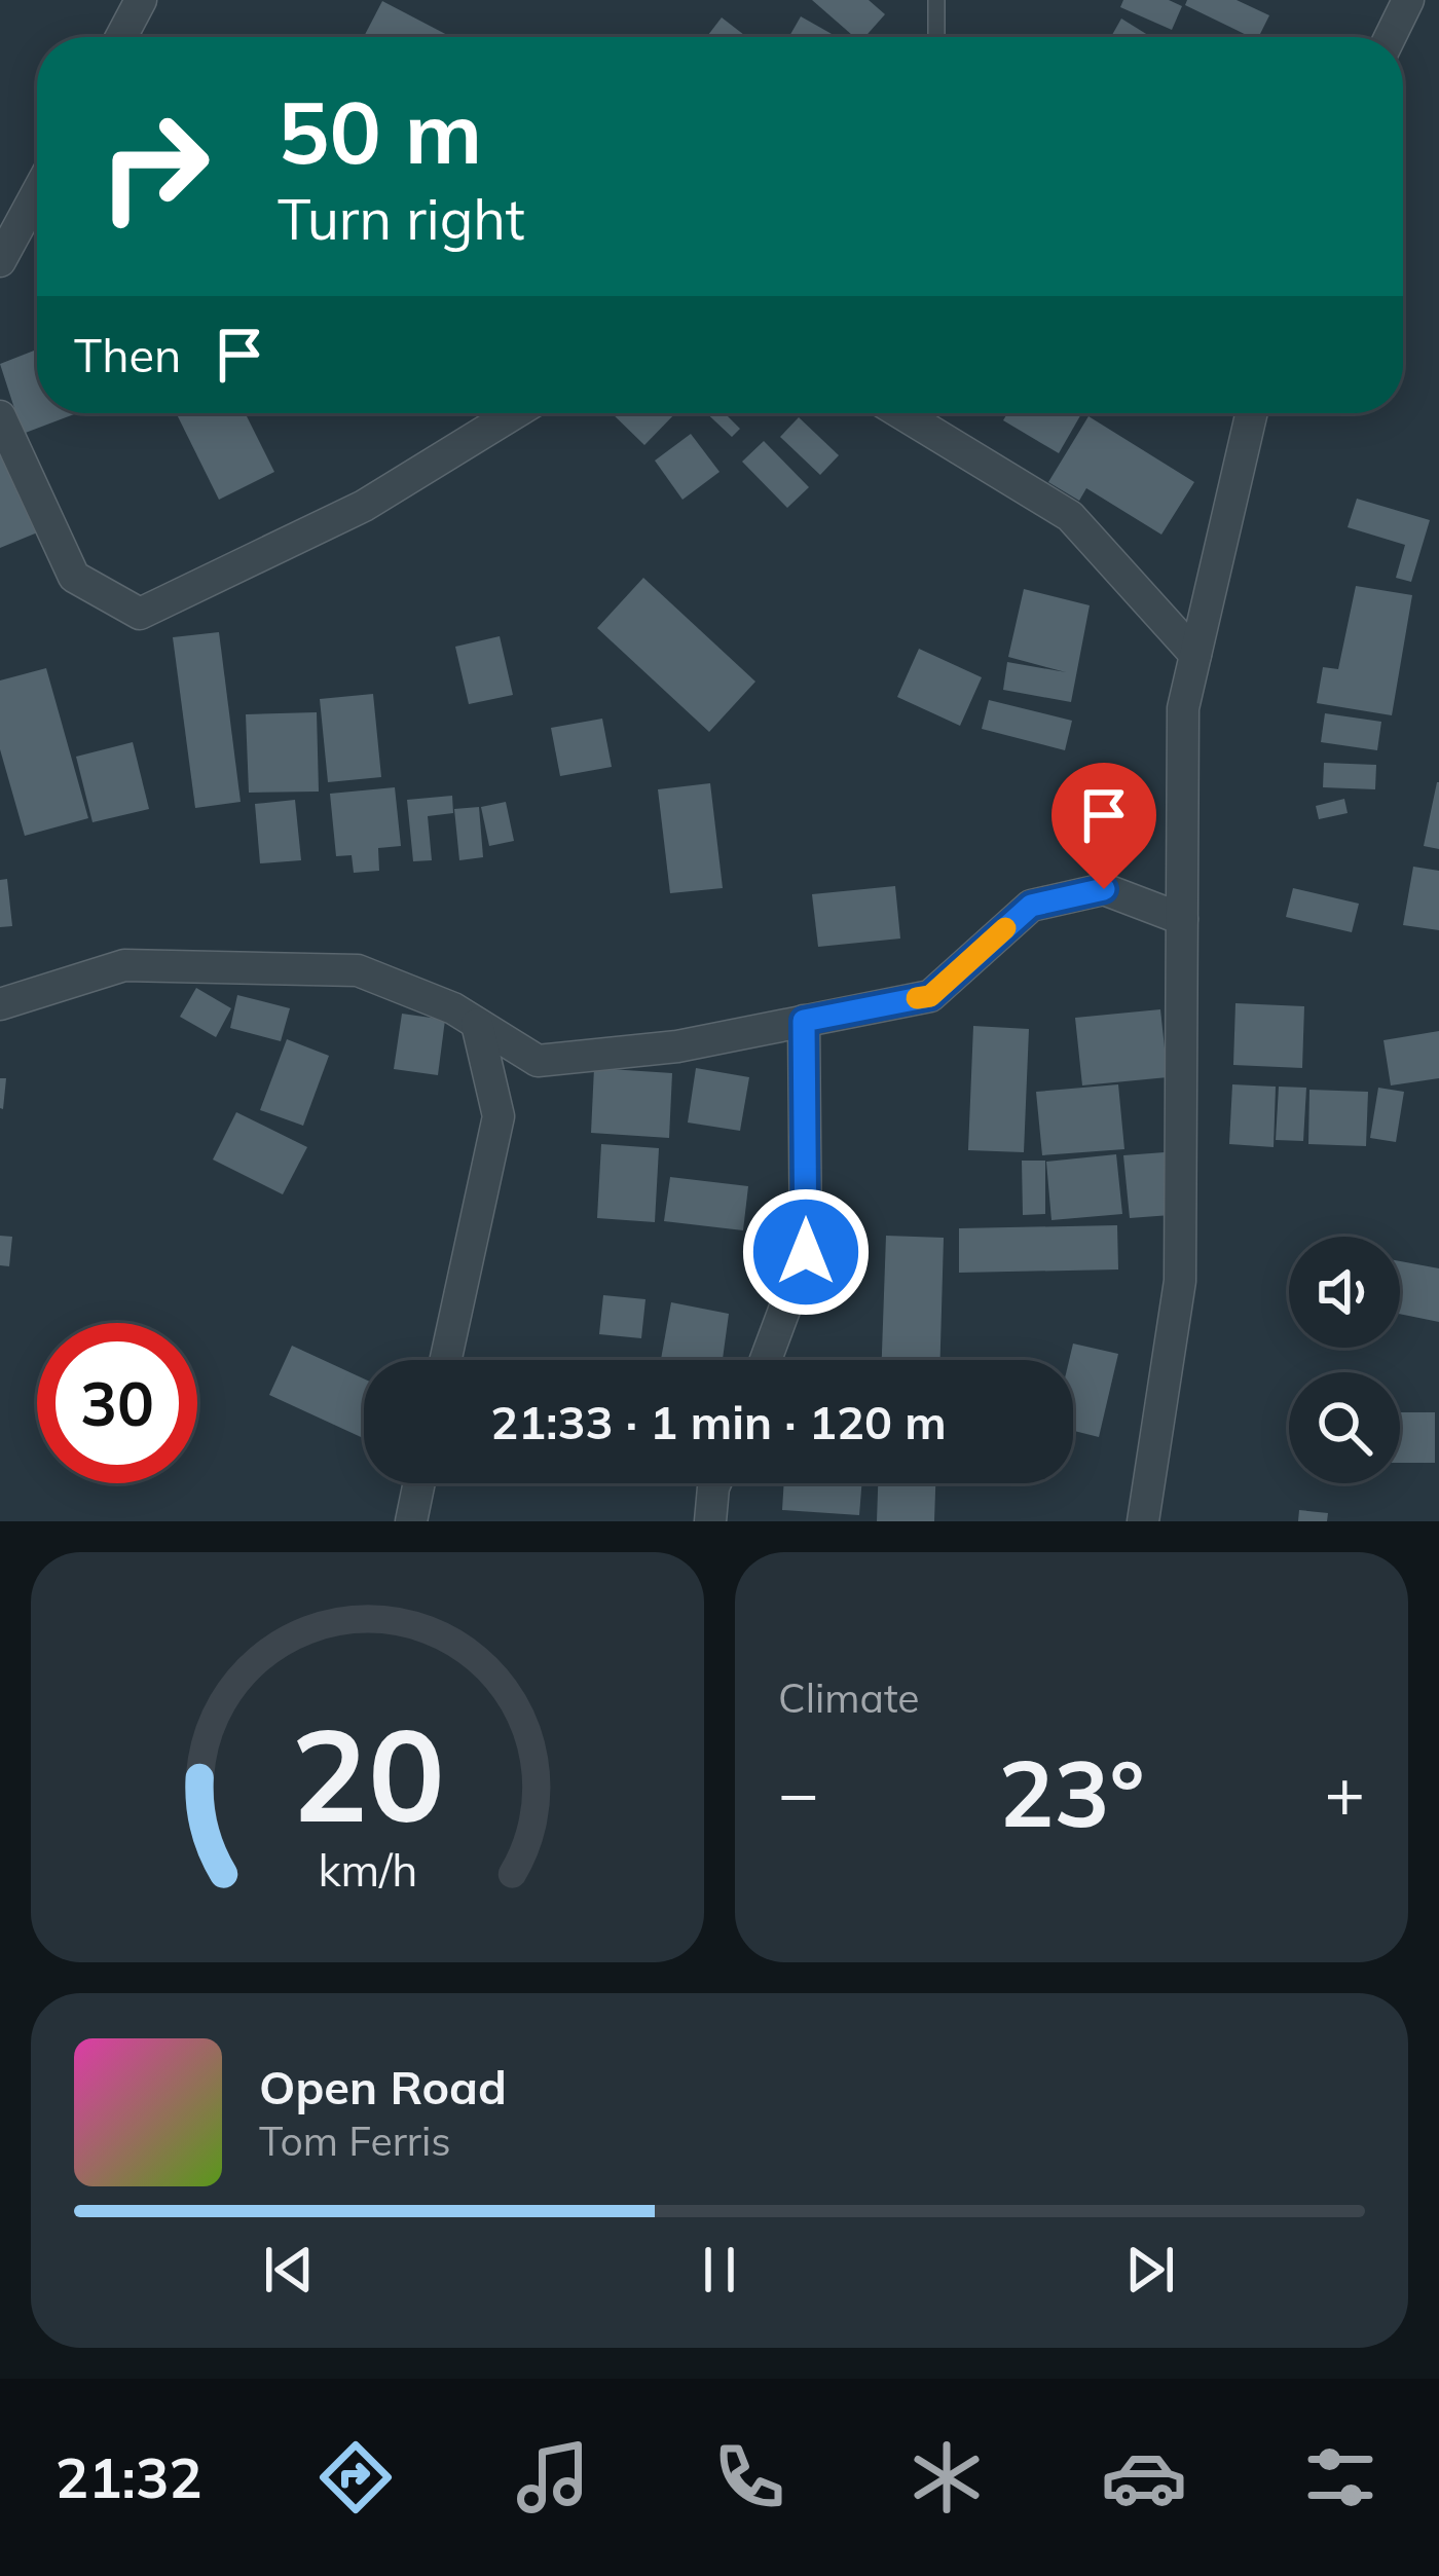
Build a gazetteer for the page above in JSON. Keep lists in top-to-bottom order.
{
  "page": {
    "turn": ["50 m", "Turn right"],
    "then": "Then",
    "limit": "30",
    "trip": "21:33 · 1 min · 120 m",
    "tile": "Climate",
    "heat": ["−", "23°", "+"],
    "song": ["Open Road", "Tom Ferris"],
    "tabs": "21:32",
    "gauge": ["20", "km/h"]
  }
}
